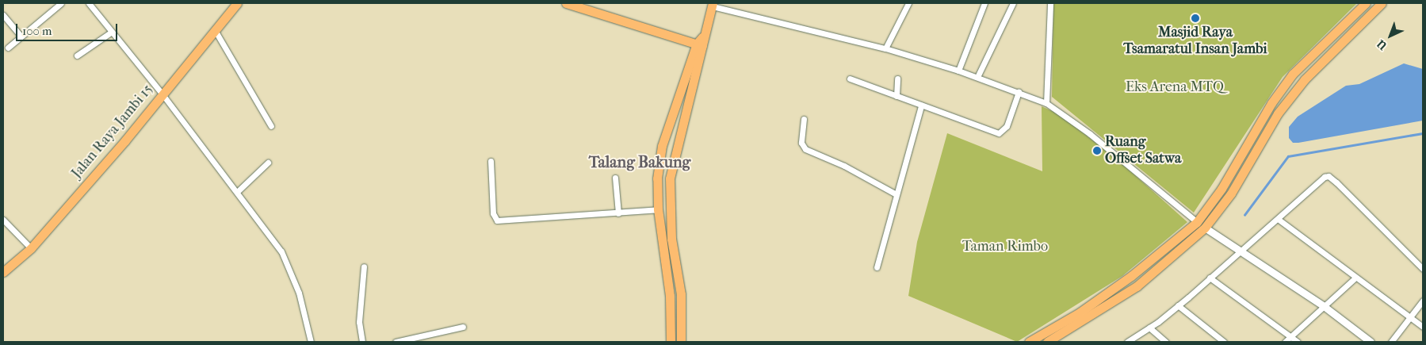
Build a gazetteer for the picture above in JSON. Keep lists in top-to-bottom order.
{
  "streets": {
    "highway": ["Jalan Raya Jambi 15"]
  },
  "districts": ["Talang Bakung"],
  "parks": ["Eks Arena MTQ", "Taman Rimbo"],
  "places": ["Masjid Raya Tsamaratul Insan Jambi", "Ruang Offset Satwa"],
  "scale_bar": "100 m",
  "north": "bottom left"
}
